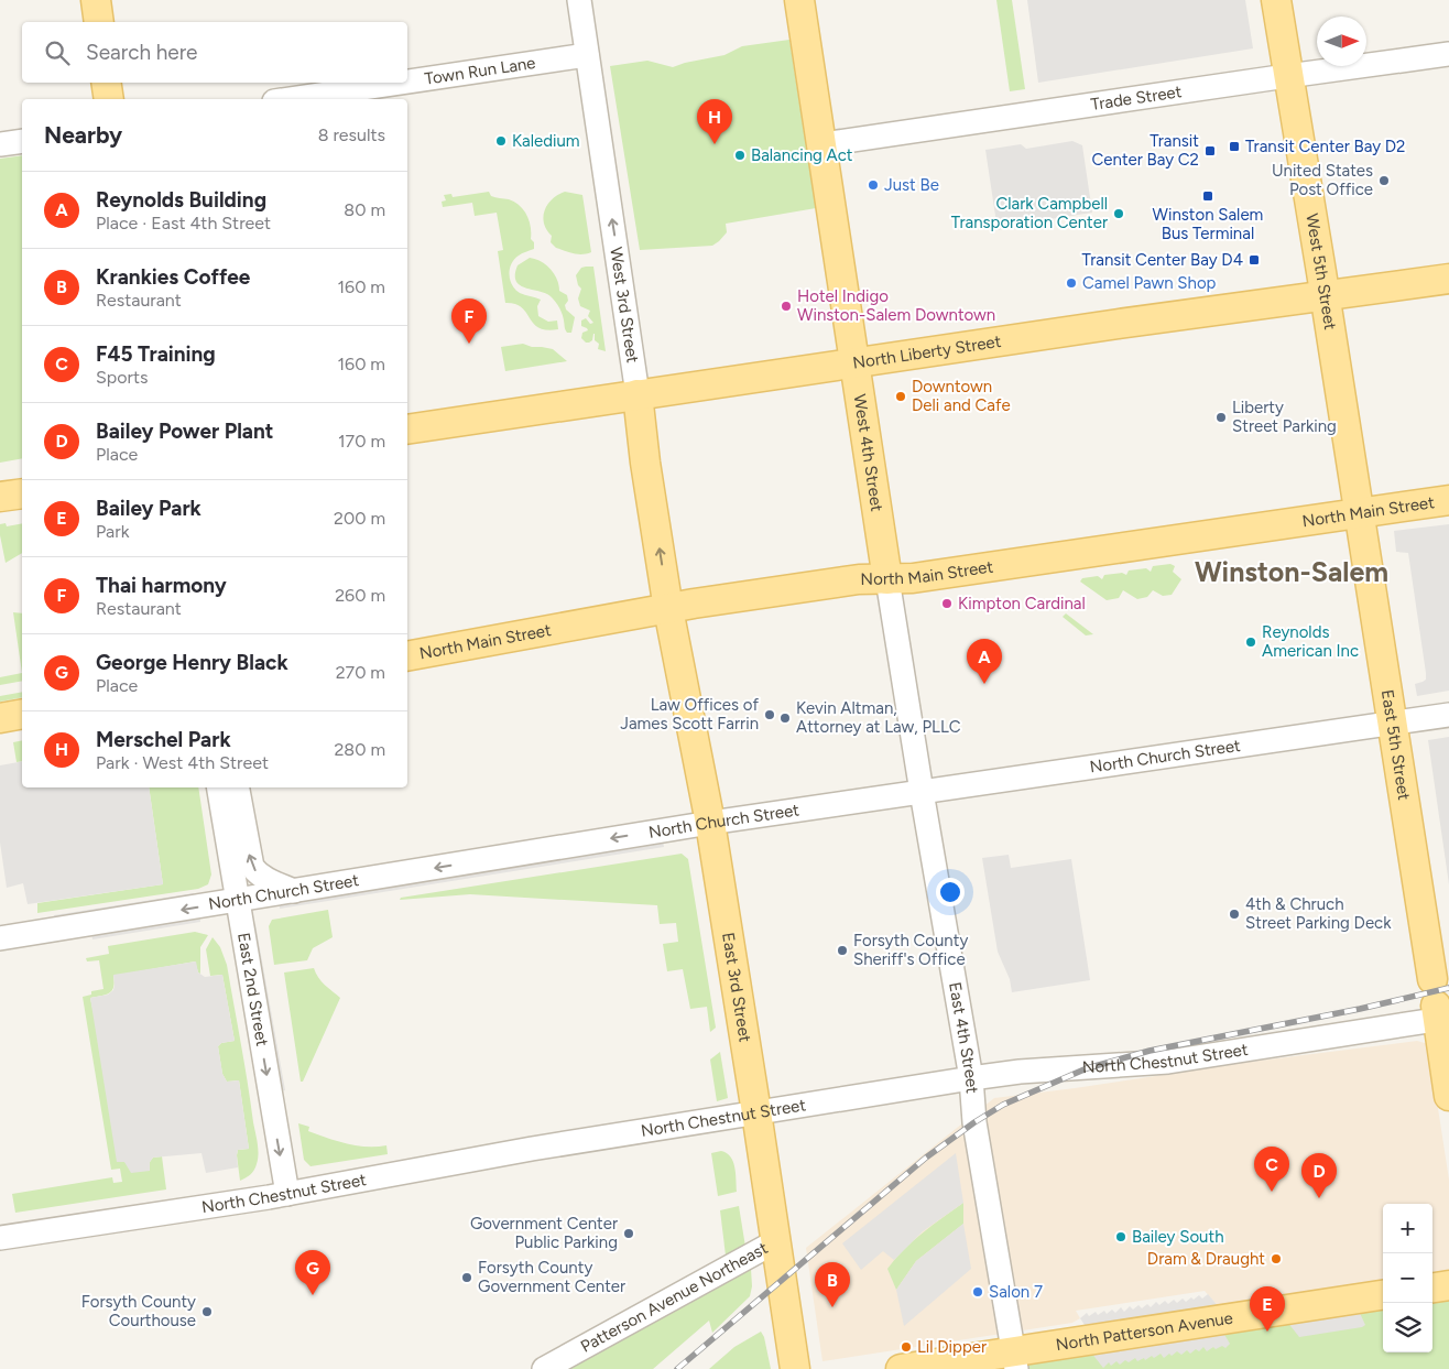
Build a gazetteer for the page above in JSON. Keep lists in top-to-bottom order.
{
  "streets": {
    "main road": [
      "West 5th Street",
      "West 3rd Street",
      "North Liberty Street",
      "West 4th Street",
      "North Main Street",
      "East 5th Street",
      "East 3rd Street",
      "North Patterson Avenue"
    ],
    "street": [
      "Town Run Lane",
      "Trade Street",
      "North Church Street",
      "East 2nd Street",
      "East 4th Street",
      "North Chestnut Street",
      "Patterson Avenue Northeast"
    ]
  },
  "crossings": [
    ["Town Run Lane", "West 3rd Street"],
    ["Trade Street", "West 5th Street"],
    ["Trade Street", "West 4th Street"],
    ["West 5th Street", "North Liberty Street"],
    ["West 5th Street", "North Main Street"],
    ["West 5th Street", "East 5th Street"],
    ["West 3rd Street", "North Liberty Street"],
    ["West 3rd Street", "North Main Street"],
    ["West 3rd Street", "East 3rd Street"],
    ["North Liberty Street", "West 4th Street"],
    ["West 4th Street", "North Main Street"],
    ["West 4th Street", "East 4th Street"],
    ["North Main Street", "East 5th Street"],
    ["North Main Street", "East 3rd Street"],
    ["North Main Street", "East 4th Street"],
    ["East 5th Street", "North Church Street"],
    ["East 5th Street", "North Chestnut Street"],
    ["North Church Street", "East 3rd Street"],
    ["North Church Street", "East 2nd Street"],
    ["North Church Street", "East 4th Street"],
    ["East 3rd Street", "North Chestnut Street"],
    ["East 3rd Street", "Patterson Avenue Northeast"],
    ["East 2nd Street", "North Chestnut Street"],
    ["East 4th Street", "North Chestnut Street"],
    ["East 4th Street", "North Patterson Avenue"]
  ],
  "one_way": ["West 3rd Street", "North Church Street", "East 2nd Street"],
  "districts": ["Winston-Salem"],
  "places": {
    "other": [
      "Kaledium",
      "Balancing Act",
      "United States Post Office",
      "Just Be",
      "Clark Campbell Transporation Center",
      "Camel Pawn Shop",
      "Hotel Indigo Winston-Salem Downtown",
      "Downtown Deli and Cafe",
      "Liberty Street Parking",
      "Kimpton Cardinal",
      "Reynolds American Inc",
      "Law Offices of James Scott Farrin",
      "Kevin Altman, Attorney at Law, PLLC",
      "4th & Chruch Street Parking Deck",
      "Forsyth County Sheriff's Office",
      "Government Center Public Parking",
      "Bailey South",
      "Dram & Draught",
      "Forsyth County Government Center",
      "Salon 7",
      "Forsyth County Courthouse",
      "Lil Dipper"
    ],
    "transit": [
      "Transit Center Bay D2",
      "Transit Center Bay C2",
      "Winston Salem Bus Terminal",
      "Transit Center Bay D4"
    ]
  },
  "north": "right",
  "page": {
    "search": "Search here",
    "pins": [
      "H",
      "F",
      "A",
      "C",
      "D",
      "G",
      "B",
      "E"
    ],
    "heading": ["Nearby", "8 results"],
    "list": [
      {
        "mark": "A",
        "name": "Reynolds Building",
        "note": "Place · East 4th Street",
        "value": "80 m"
      },
      {
        "mark": "B",
        "name": "Krankies Coffee",
        "note": "Restaurant",
        "value": "160 m"
      },
      {
        "mark": "C",
        "name": "F45 Training",
        "note": "Sports",
        "value": "160 m"
      },
      {
        "mark": "D",
        "name": "Bailey Power Plant",
        "note": "Place",
        "value": "170 m"
      },
      {
        "mark": "E",
        "name": "Bailey Park",
        "note": "Park",
        "value": "200 m"
      },
      {
        "mark": "F",
        "name": "Thai harmony",
        "note": "Restaurant",
        "value": "260 m"
      },
      {
        "mark": "G",
        "name": "George Henry Black",
        "note": "Place",
        "value": "270 m"
      },
      {
        "mark": "H",
        "name": "Merschel Park",
        "note": "Park · West 4th Street",
        "value": "280 m"
      }
    ],
    "map_buttons": ["+", "−"]
  }
}
